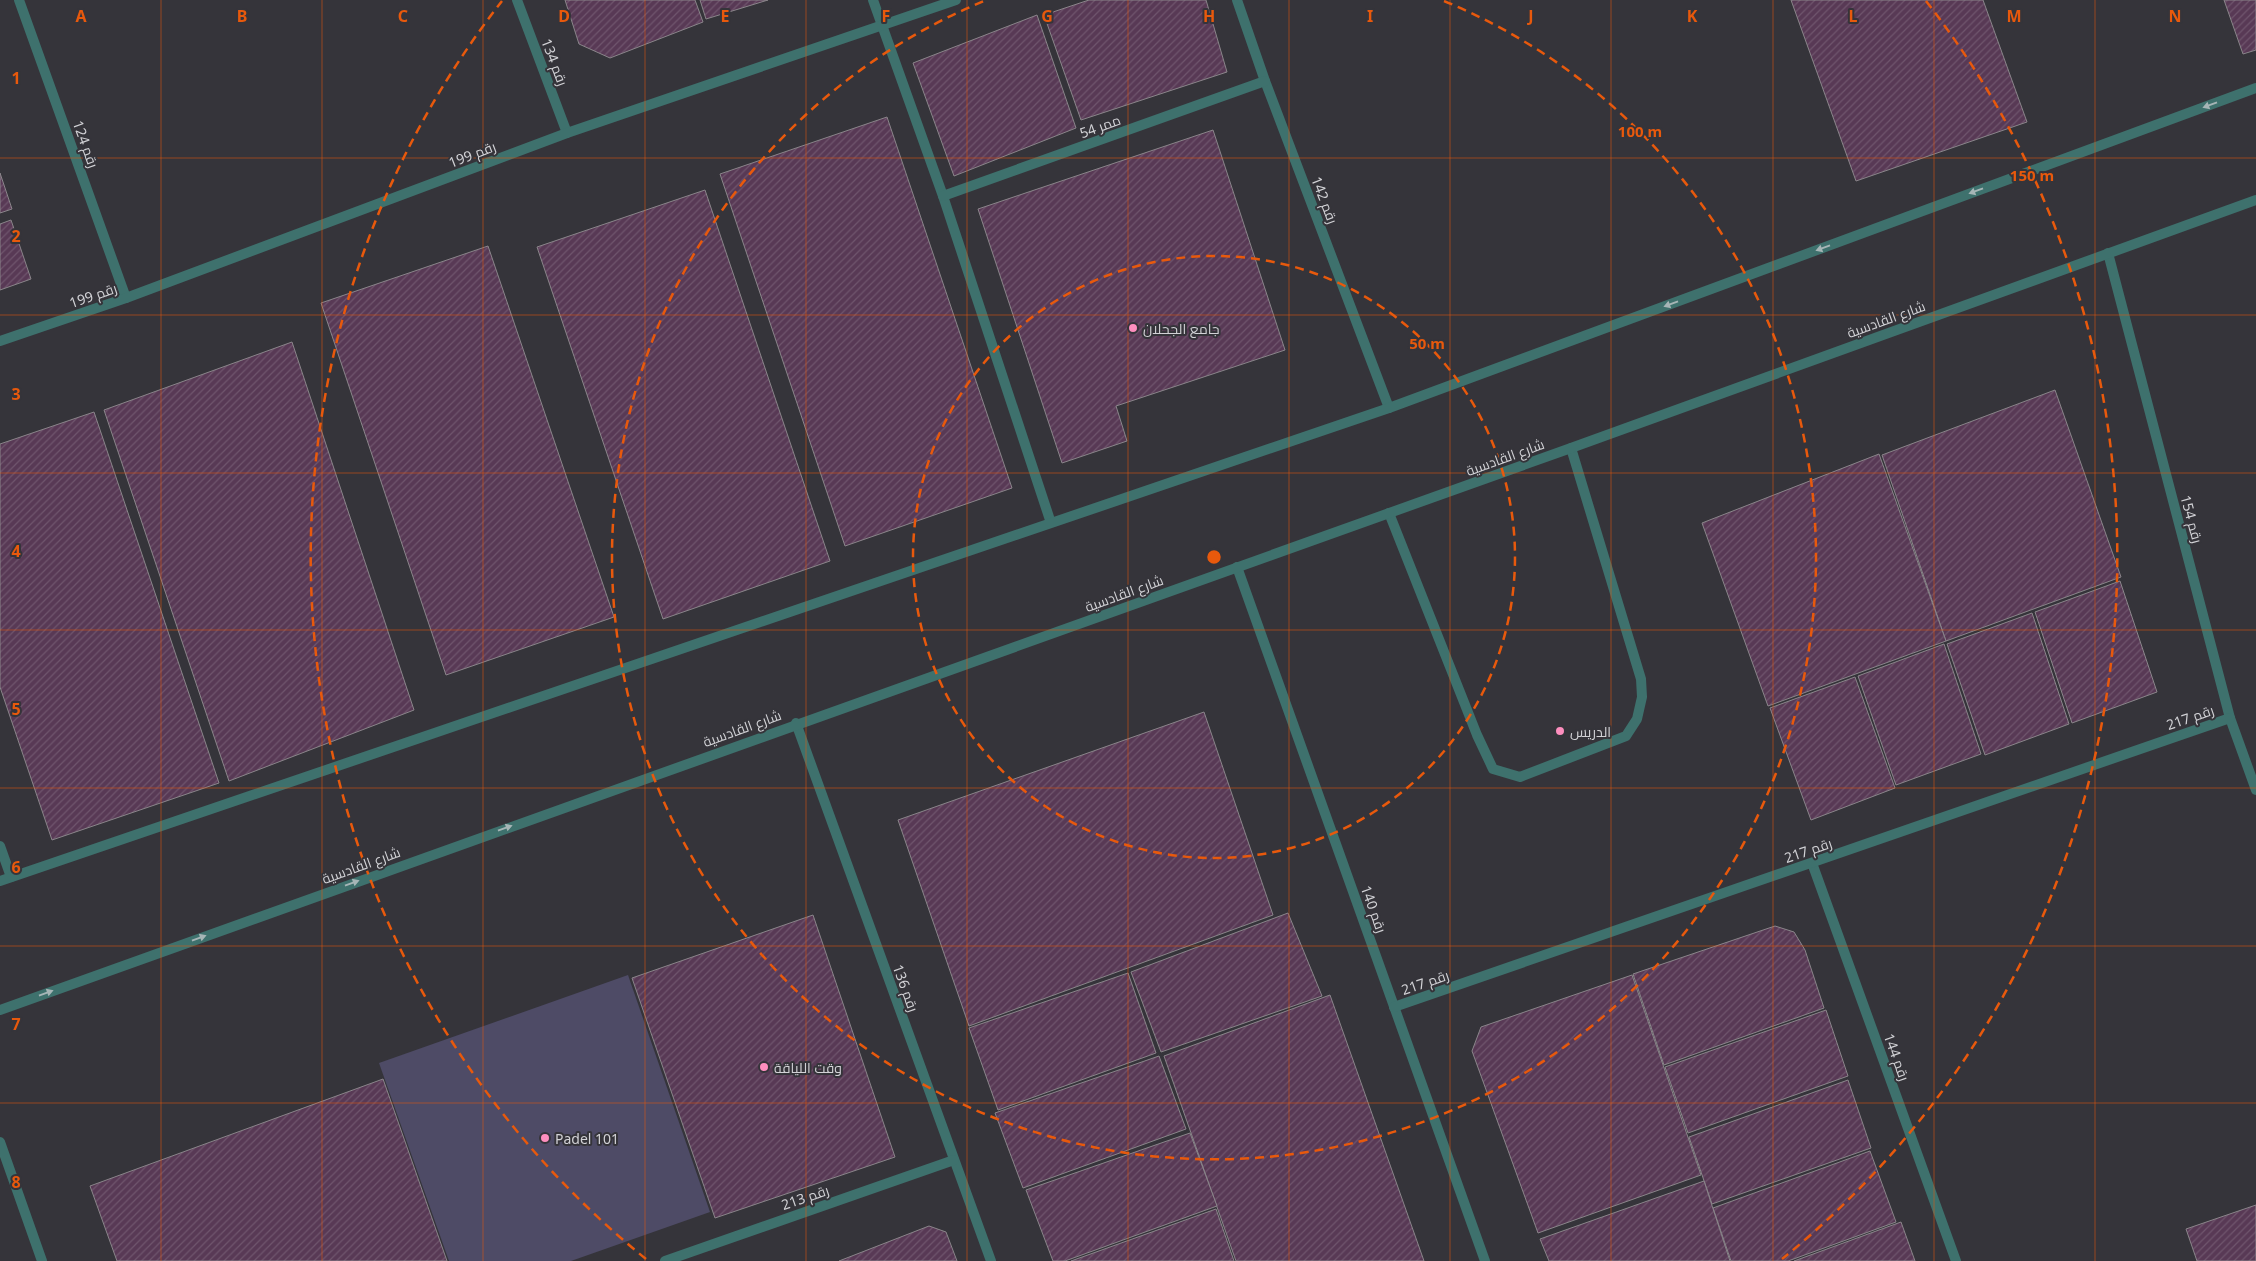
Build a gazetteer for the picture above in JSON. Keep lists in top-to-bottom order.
{
  "streets": {
    "street": [
      "رقم 134",
      "ممر 54",
      "رقم 124",
      "رقم 199",
      "رقم 142",
      "شارع القادسية",
      "رقم 154",
      "رقم 217",
      "رقم 140",
      "رقم 136",
      "رقم 144",
      "رقم 213"
    ]
  },
  "crossings": [
    ["رقم 134", "رقم 199"],
    ["ممر 54", "رقم 142"],
    ["رقم 124", "رقم 199"],
    ["شارع القادسية", "رقم 154"],
    ["شارع القادسية", "رقم 140"],
    ["شارع القادسية", "رقم 136"],
    ["رقم 154", "رقم 217"],
    ["رقم 217", "رقم 140"],
    ["رقم 217", "رقم 144"],
    ["رقم 136", "رقم 213"]
  ],
  "one_way": ["شارع القادسية"],
  "places": [
    "جامع الجحلان",
    "الدريس",
    "وقت اللياقة",
    "Padel 101"
  ],
  "grid": {
    "columns": [
      "A",
      "B",
      "C",
      "D",
      "E",
      "F",
      "G",
      "H",
      "I",
      "J",
      "K",
      "L",
      "M",
      "N"
    ],
    "rows": [
      "1",
      "2",
      "3",
      "4",
      "5",
      "6",
      "7",
      "8"
    ]
  },
  "rings": ["100 m", "150 m", "50 m"]
}
